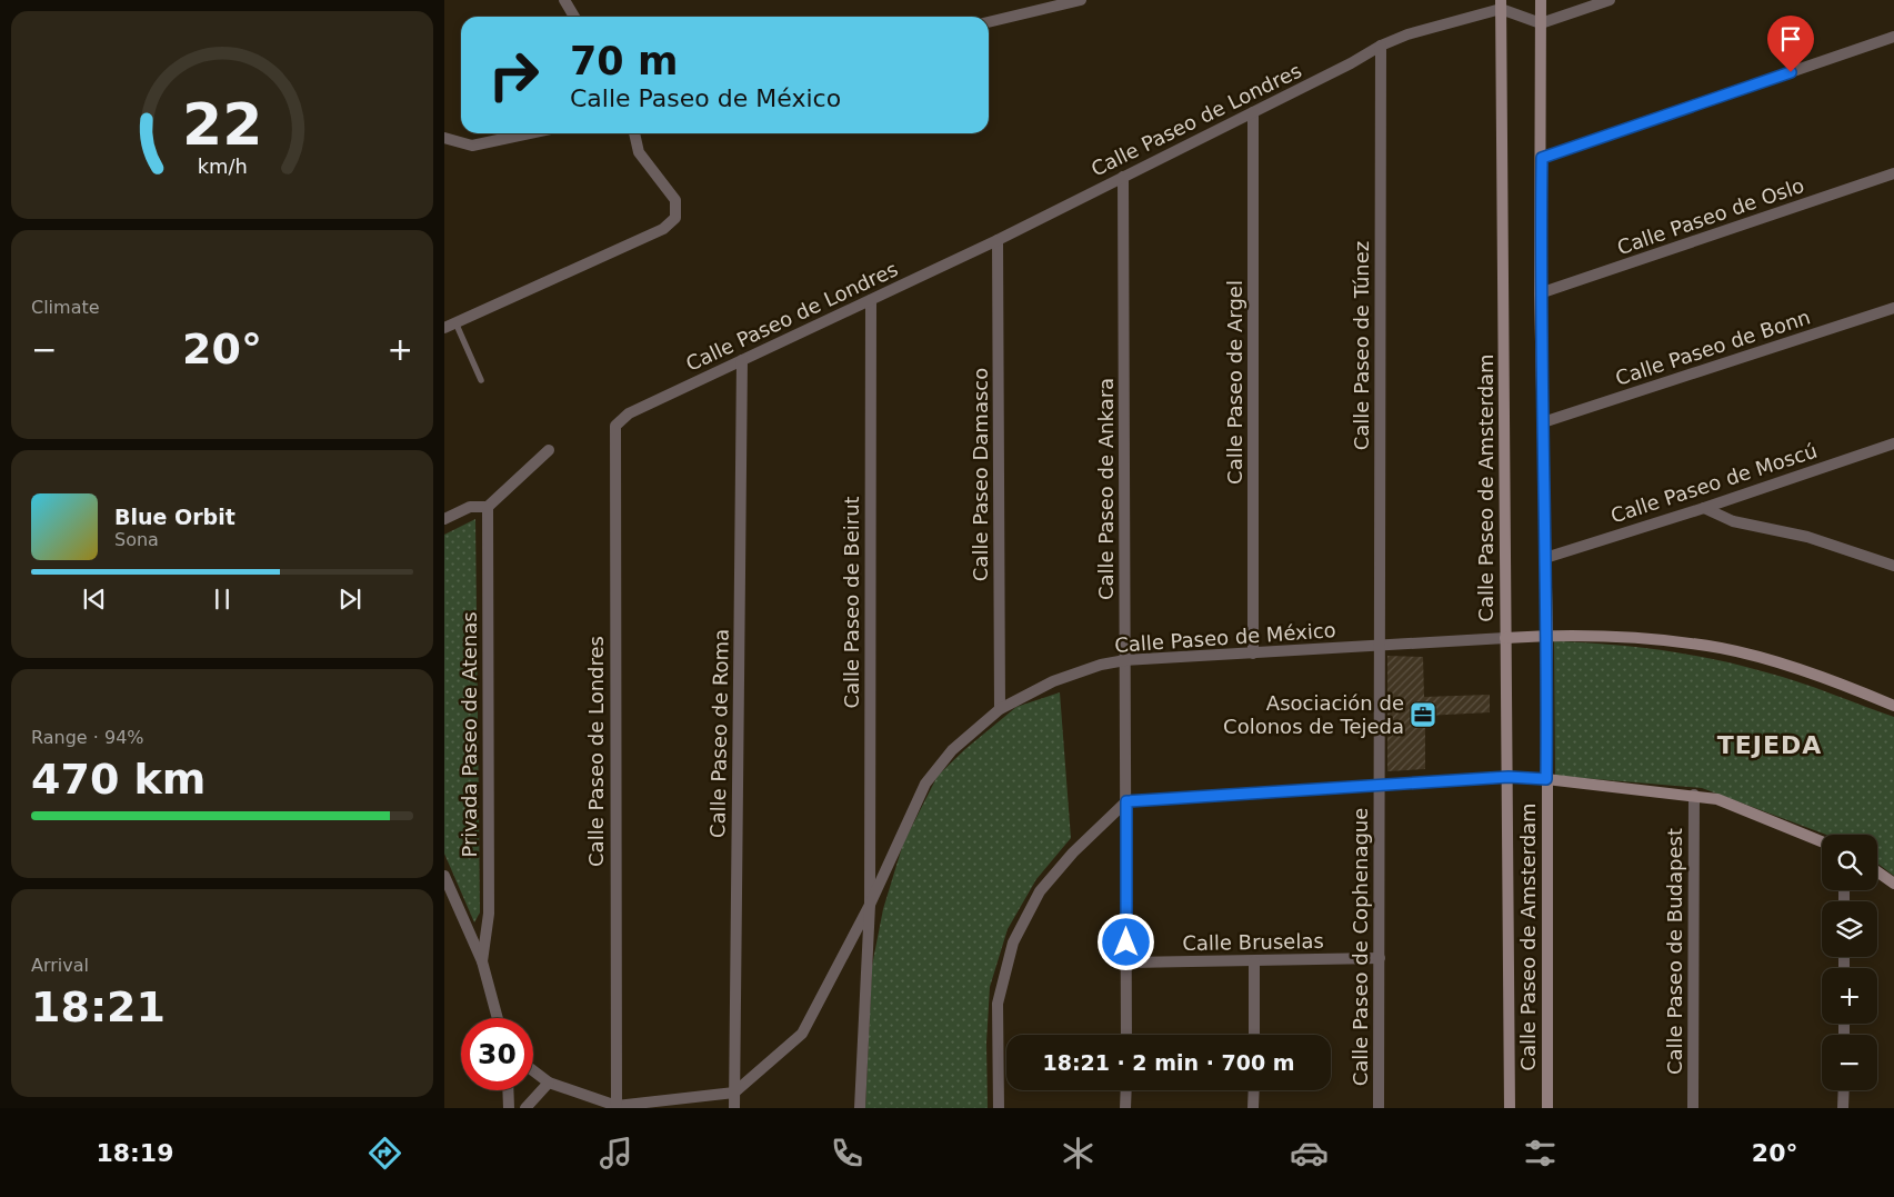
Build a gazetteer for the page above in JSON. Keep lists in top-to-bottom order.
{
  "streets": {
    "main road": ["Calle Paseo de Amsterdam", "Calle Paseo de México"],
    "street": [
      "Calle Paseo de Londres",
      "Calle Paseo de Oslo",
      "Calle Paseo de Túnez",
      "Calle Paseo de Bonn",
      "Calle Paseo de Argel",
      "Calle Paseo Damasco",
      "Calle Paseo de Moscú",
      "Calle Paseo de Ankara",
      "Calle Paseo de Beirut",
      "Calle Paseo de Roma",
      "Privada Paseo de Atenas",
      "Calle Bruselas",
      "Calle Paseo de Cophenague",
      "Calle Paseo de Budapest"
    ]
  },
  "crossings": [
    ["Calle Paseo de Londres", "Calle Paseo de Túnez"],
    ["Calle Paseo de Londres", "Calle Paseo de Argel"],
    ["Calle Paseo de Londres", "Calle Paseo Damasco"],
    ["Calle Paseo de Londres", "Calle Paseo de Amsterdam"],
    ["Calle Paseo de Londres", "Calle Paseo de Ankara"],
    ["Calle Paseo de Londres", "Calle Paseo de Beirut"],
    ["Calle Paseo de Londres", "Calle Paseo de Roma"],
    ["Calle Paseo de Oslo", "Calle Paseo de Amsterdam"],
    ["Calle Paseo de Túnez", "Calle Paseo de México"],
    ["Calle Paseo de Túnez", "Calle Paseo de Cophenague"],
    ["Calle Paseo de Bonn", "Calle Paseo de Amsterdam"],
    ["Calle Paseo de Argel", "Calle Paseo de México"],
    ["Calle Paseo Damasco", "Calle Paseo de México"],
    ["Calle Paseo de Moscú", "Calle Paseo de Amsterdam"],
    ["Calle Paseo de Amsterdam", "Calle Paseo de México"],
    ["Calle Paseo de Ankara", "Calle Paseo de México"],
    ["Calle Paseo de Ankara", "Calle Bruselas"],
    ["Calle Paseo de Beirut", "Calle Paseo de México"],
    ["Calle Bruselas", "Calle Paseo de Cophenague"]
  ],
  "districts": ["TEJEDA"],
  "places": {
    "office": ["Asociación de Colonos de Tejeda"]
  },
  "page": {
    "turn": ["70 m", "Calle Paseo de México"],
    "tile": [
      "Climate",
      ["Range · 94%", "470 km"],
      ["Arrival", "18:21"]
    ],
    "heat": ["−", "20°", "+"],
    "song": ["Blue Orbit", "Sona"],
    "map_buttons": ["+", "−"],
    "limit": "30",
    "trip": "18:21 · 2 min · 700 m",
    "tabs": ["18:19", "20°"],
    "gauge": ["22", "km/h"]
  }
}
